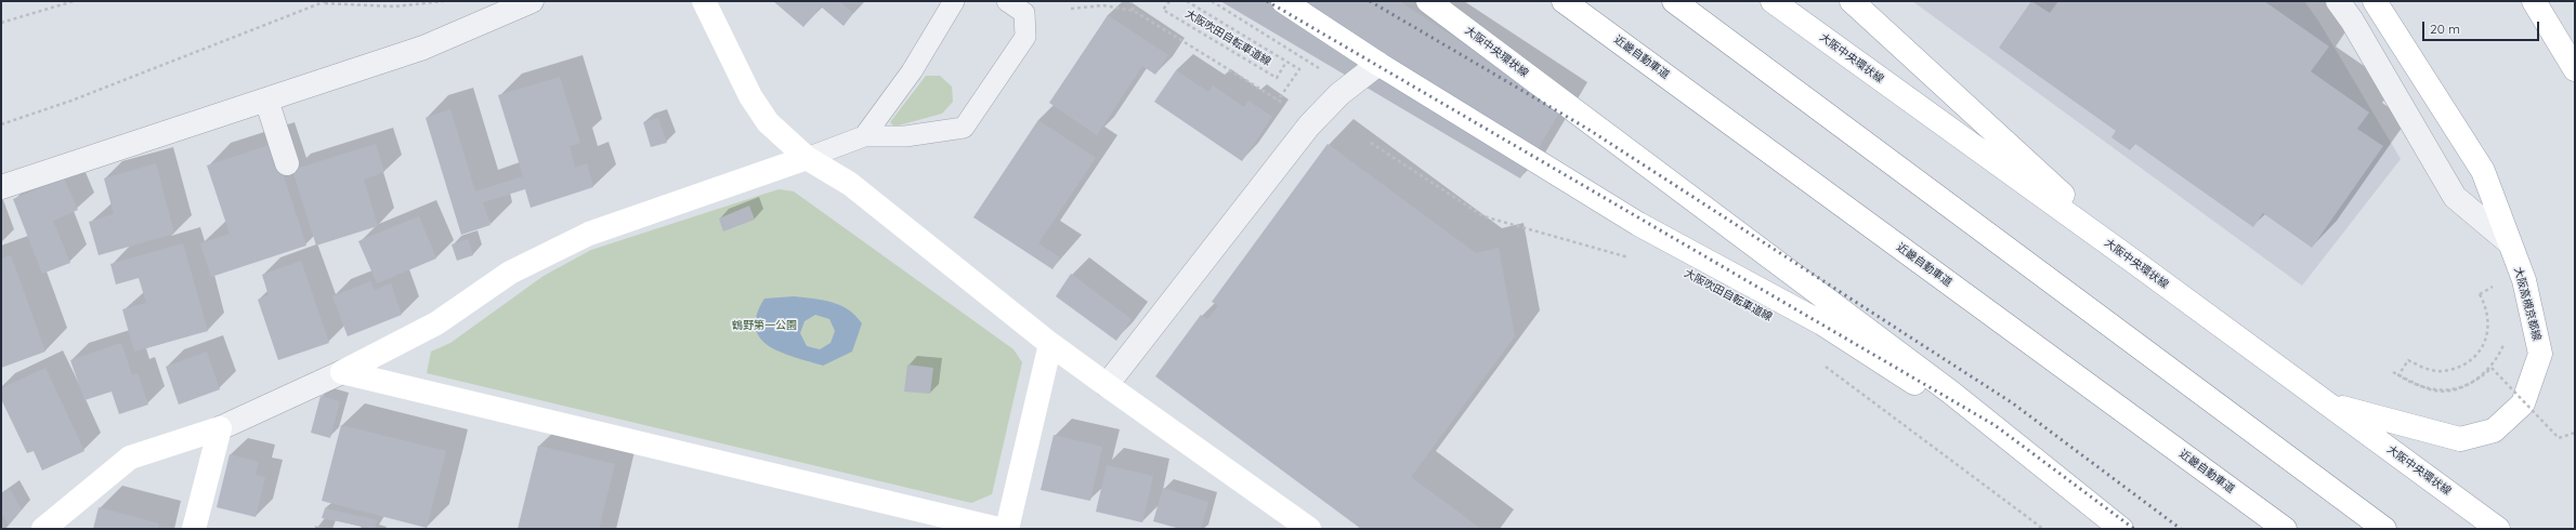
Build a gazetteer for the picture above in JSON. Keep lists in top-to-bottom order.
{
  "streets": {
    "main road": ["大阪中央環状線", "近畿自動車道", "大阪高槻京都線"],
    "path": ["大阪吹田自転車道線"]
  },
  "crossings": [
    ["大阪中央環状線", "大阪高槻京都線"]
  ],
  "parks": ["鶴野第一公園"],
  "scale_bar": "20 m"
}
